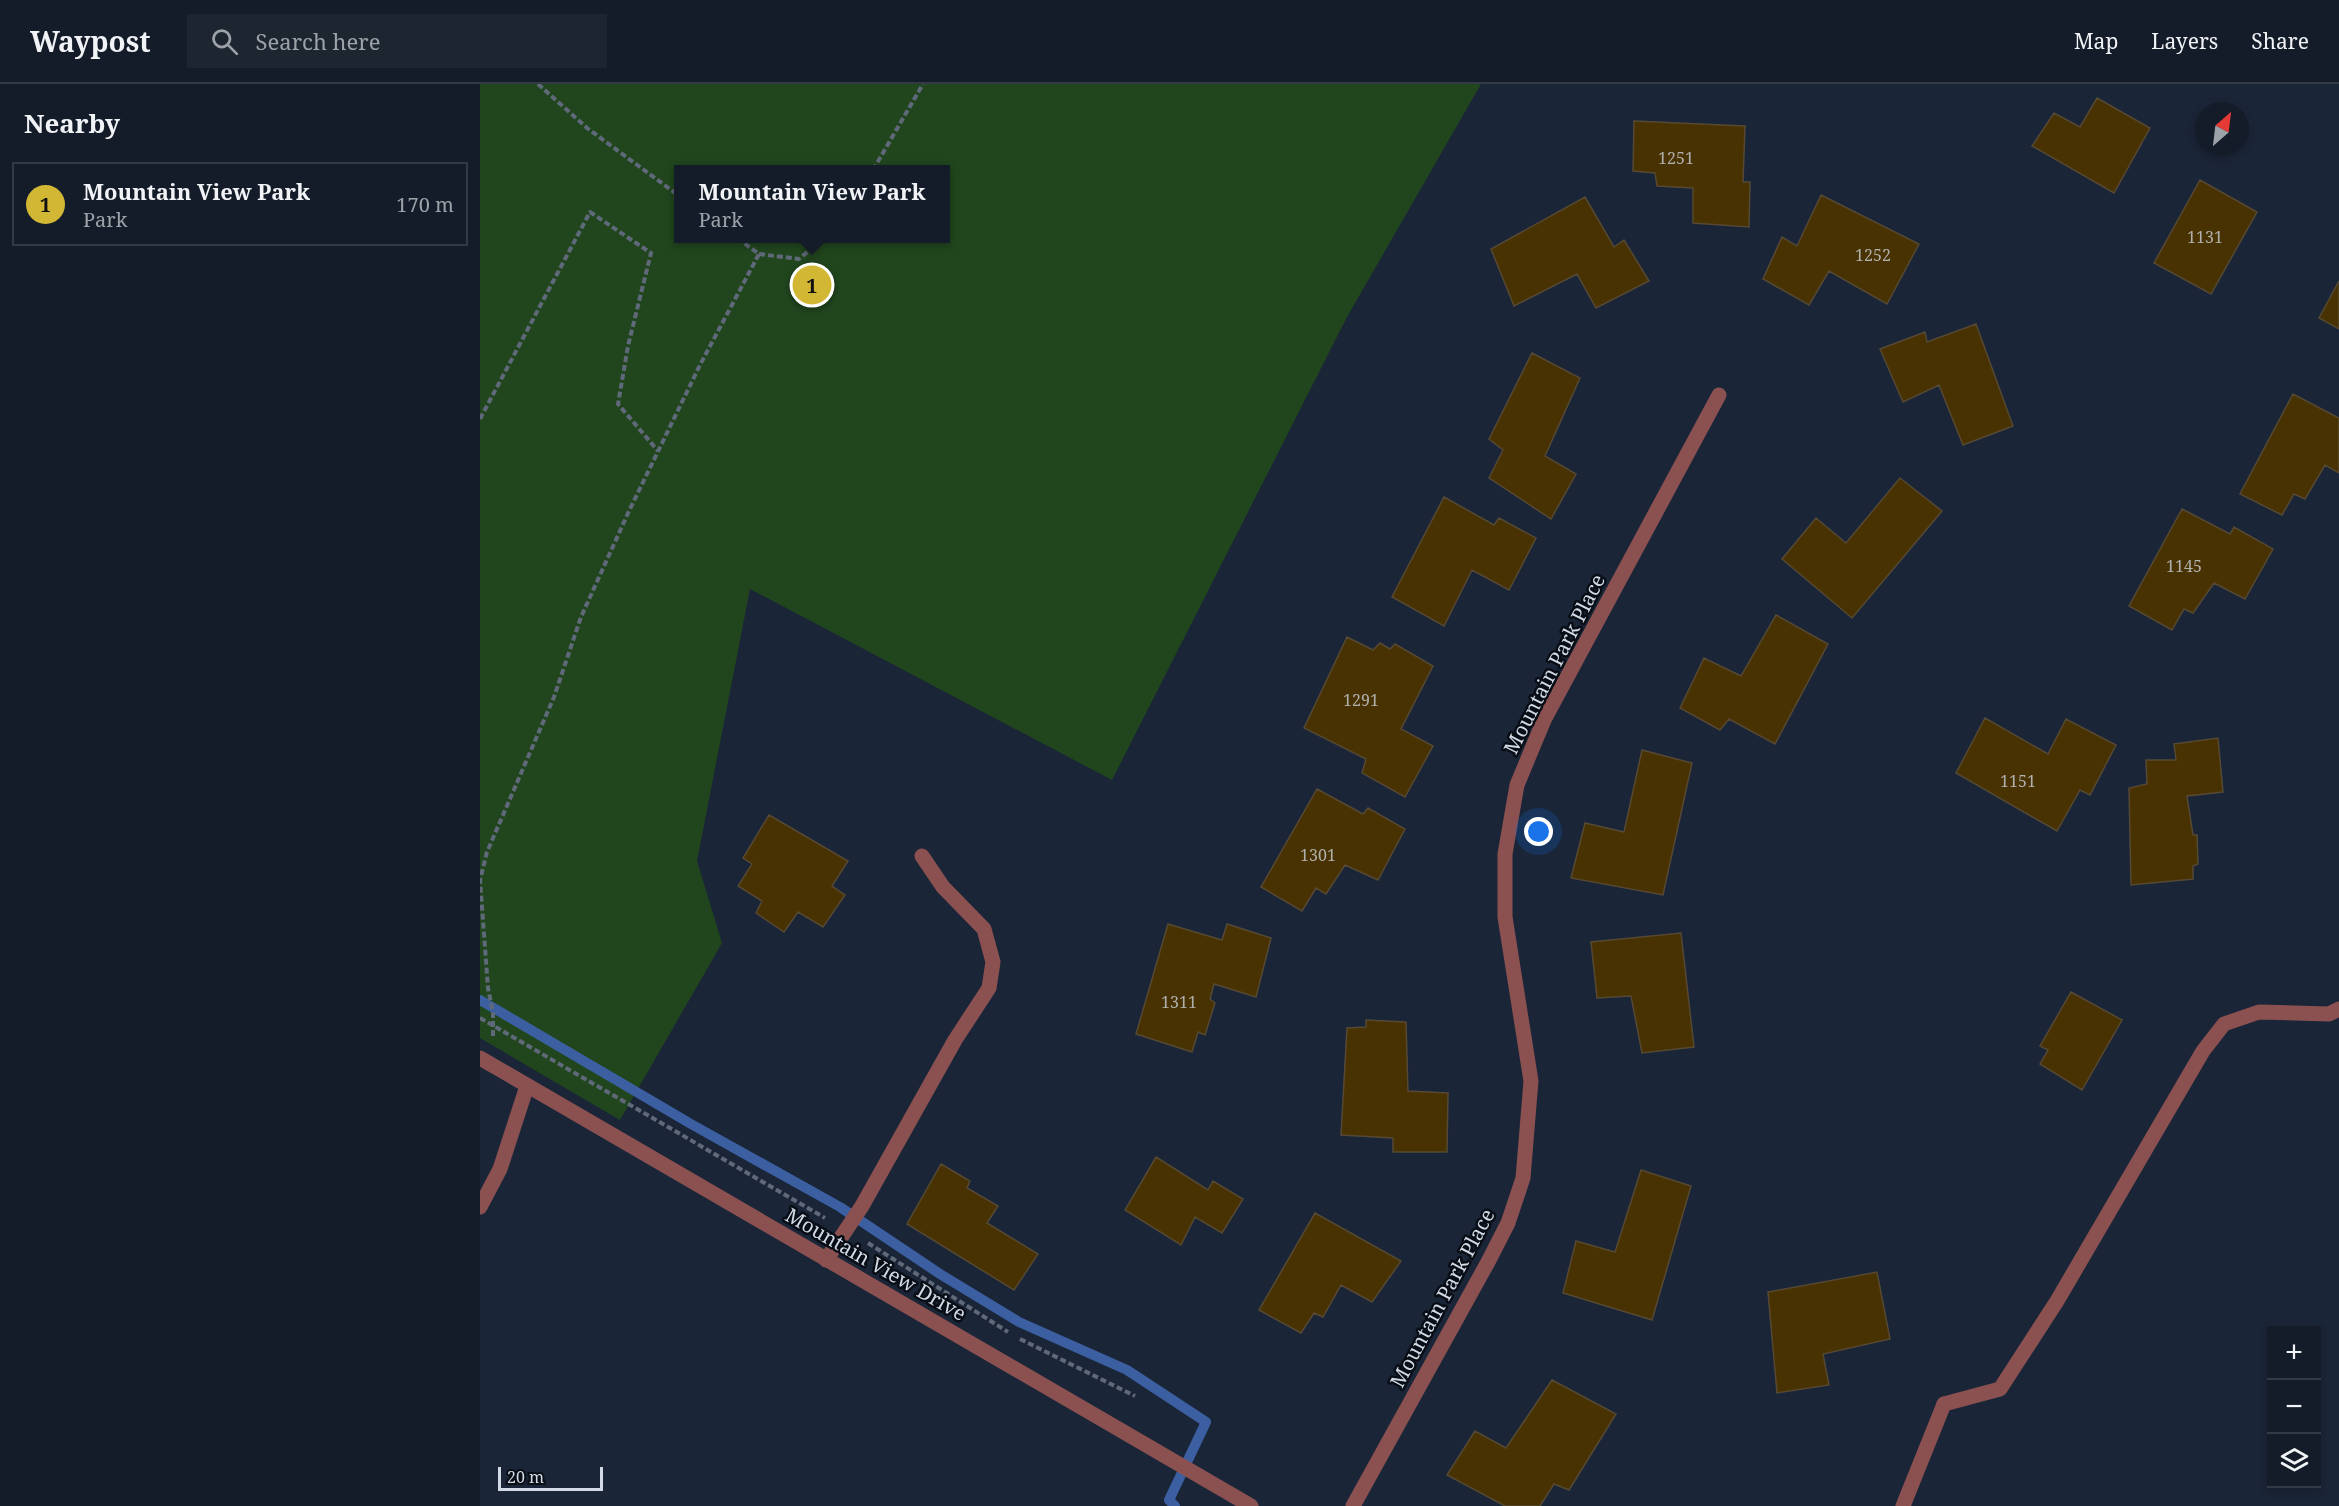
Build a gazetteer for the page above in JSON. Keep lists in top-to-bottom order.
{
  "streets": {
    "street": ["Mountain Park Place", "Mountain View Drive"]
  },
  "house_numbers": [
    "1251",
    "1131",
    "1252",
    "1145",
    "1291",
    "1151",
    "1301",
    "1311"
  ],
  "scale_bar": "20 m",
  "north": "top right",
  "page": {
    "header": "Waypost",
    "search": "Search here",
    "nav": ["Map", "Layers", "Share"],
    "heading": "Nearby",
    "list": [
      {
        "mark": "1",
        "name": "Mountain View Park",
        "note": "Park",
        "value": "170 m"
      }
    ],
    "popup": ["Mountain View Park", "Park"],
    "pins": "1",
    "map_buttons": ["+", "−"],
    "scale": "20 m"
  }
}
